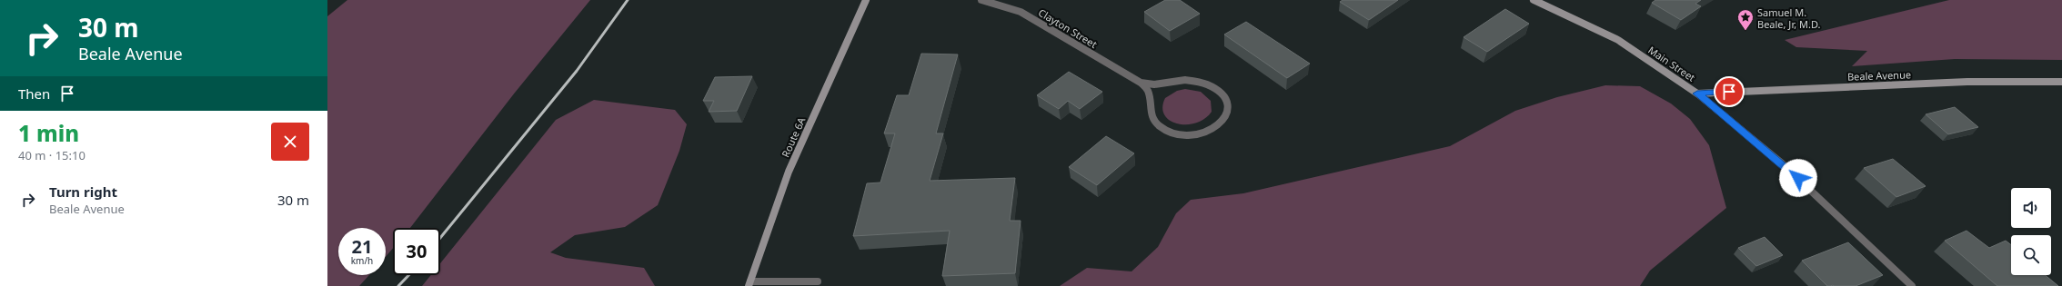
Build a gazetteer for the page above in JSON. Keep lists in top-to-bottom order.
{
  "streets": {
    "main road": ["Main Street", "Beale Avenue", "Route 6A"],
    "street": ["Clayton Street"]
  },
  "crossings": [
    ["Main Street", "Beale Avenue"]
  ],
  "places": {
    "place": ["Samuel M. Beale, Jr, M.D."]
  },
  "page": {
    "turn": ["30 m", "Beale Avenue"],
    "then": "Then",
    "heading": ["1 min", "40 m · 15:10"],
    "list": [
      {
        "name": "Turn right",
        "note": "Beale Avenue",
        "value": "30 m"
      }
    ],
    "speed": "21 km/h",
    "limit": "30"
  }
}
